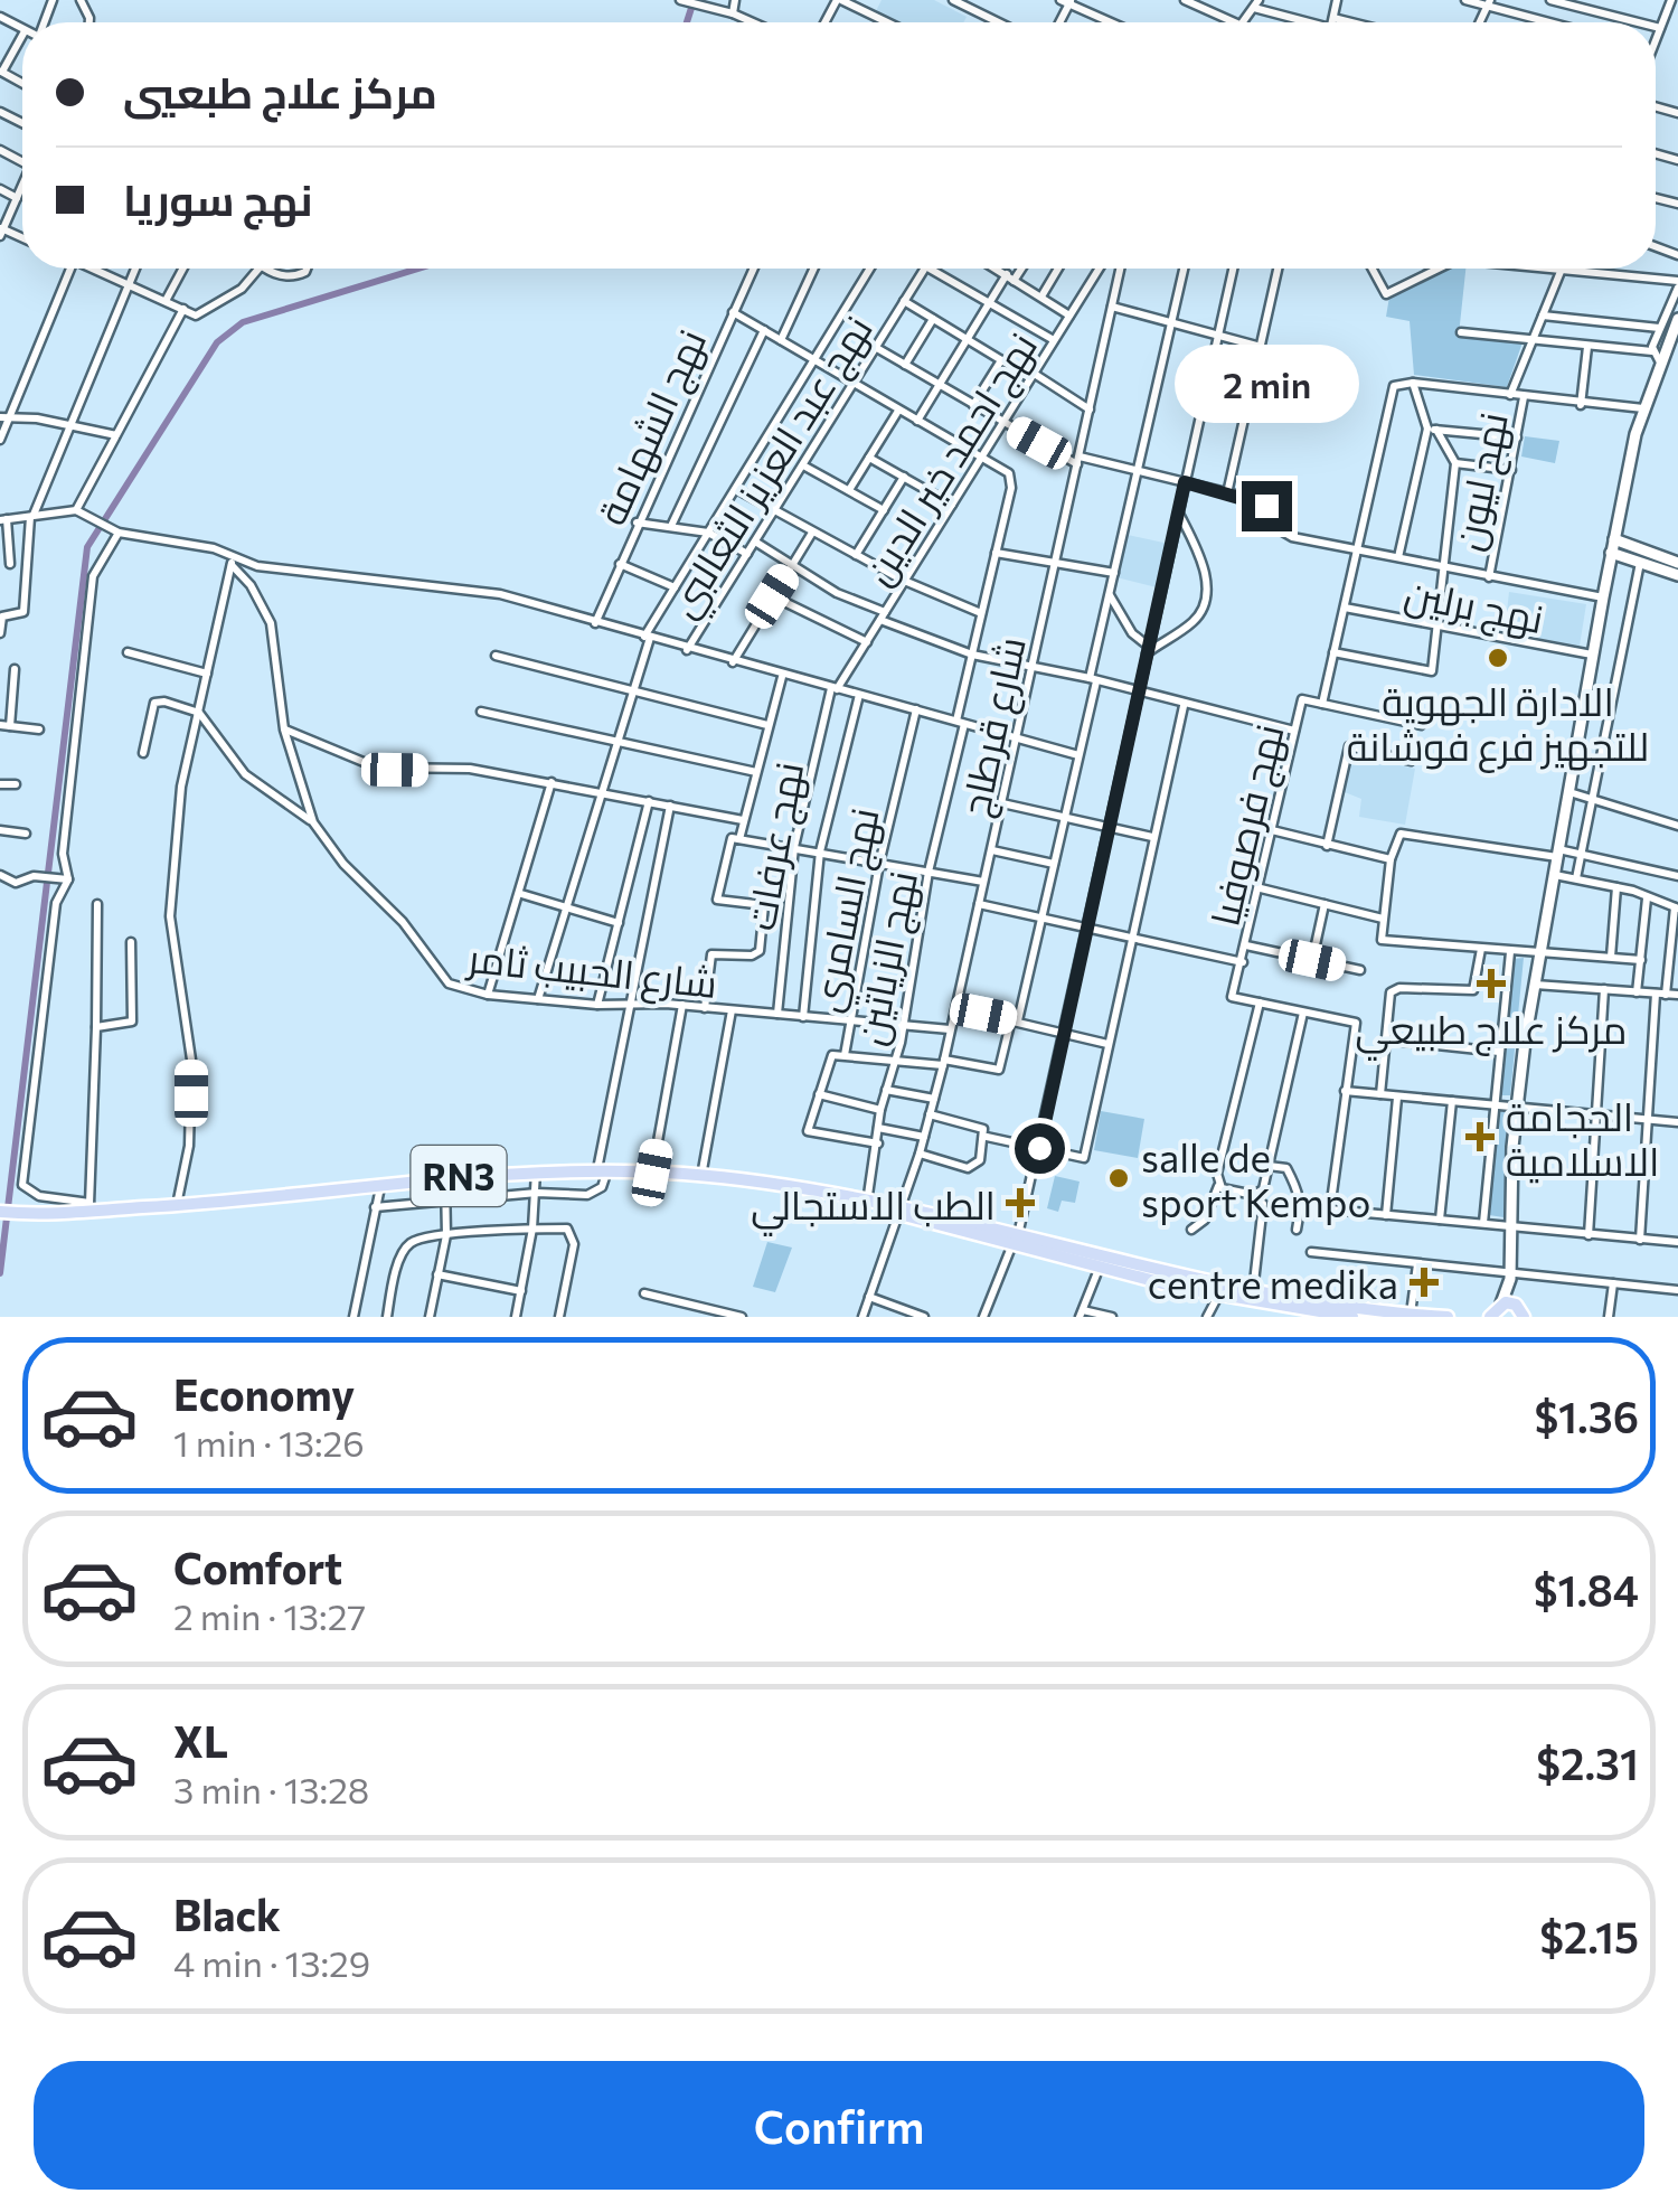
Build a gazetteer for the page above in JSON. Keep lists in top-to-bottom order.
{
  "streets": {
    "main road": ["RN3"],
    "street": [
      "نهج الشهامة",
      "نهج احمد خير الدين",
      "نهج عبد العزيز الثعالبي",
      "نهح ليون",
      "نهج برلين",
      "شارع قرطاج",
      "نهج فرصوفيا",
      "نهج عرفات",
      "نهج السامري",
      "نهج الزياتين",
      "شارع الحبيب ثامر"
    ]
  },
  "crossings": [
    ["نهج احمد خير الدين", "نهج عرفات"],
    ["نهج احمد خير الدين", "نهج الزياتين"],
    ["شارع قرطاج", "شارع الحبيب ثامر"],
    ["شارع قرطاج", "RN3"],
    ["نهج عرفات", "شارع الحبيب ثامر"],
    ["نهج السامري", "شارع الحبيب ثامر"],
    ["نهج الزياتين", "شارع الحبيب ثامر"],
    ["نهج الزياتين", "RN3"]
  ],
  "places": {
    "other": ["الادارة الجهوية للتجهيز فرع فوشانة", "salle de sport Kempo"],
    "health": [
      "مركز علاج طبيعي",
      "الحجامة الاسلامية",
      "الطب الاستجالي",
      "centre medika"
    ]
  },
  "page": {
    "banner": ["مركز علاج طبعيي", "نهج سوريا"],
    "bubble": "2 min",
    "list": [
      {
        "name": "Economy",
        "note": "1 min · 13:26",
        "value": "$1.36"
      },
      {
        "name": "Comfort",
        "note": "2 min · 13:27",
        "value": "$1.84"
      },
      {
        "name": "XL",
        "note": "3 min · 13:28",
        "value": "$2.31"
      },
      {
        "name": "Black",
        "note": "4 min · 13:29",
        "value": "$2.15"
      }
    ],
    "buttons": "Confirm"
  }
}
